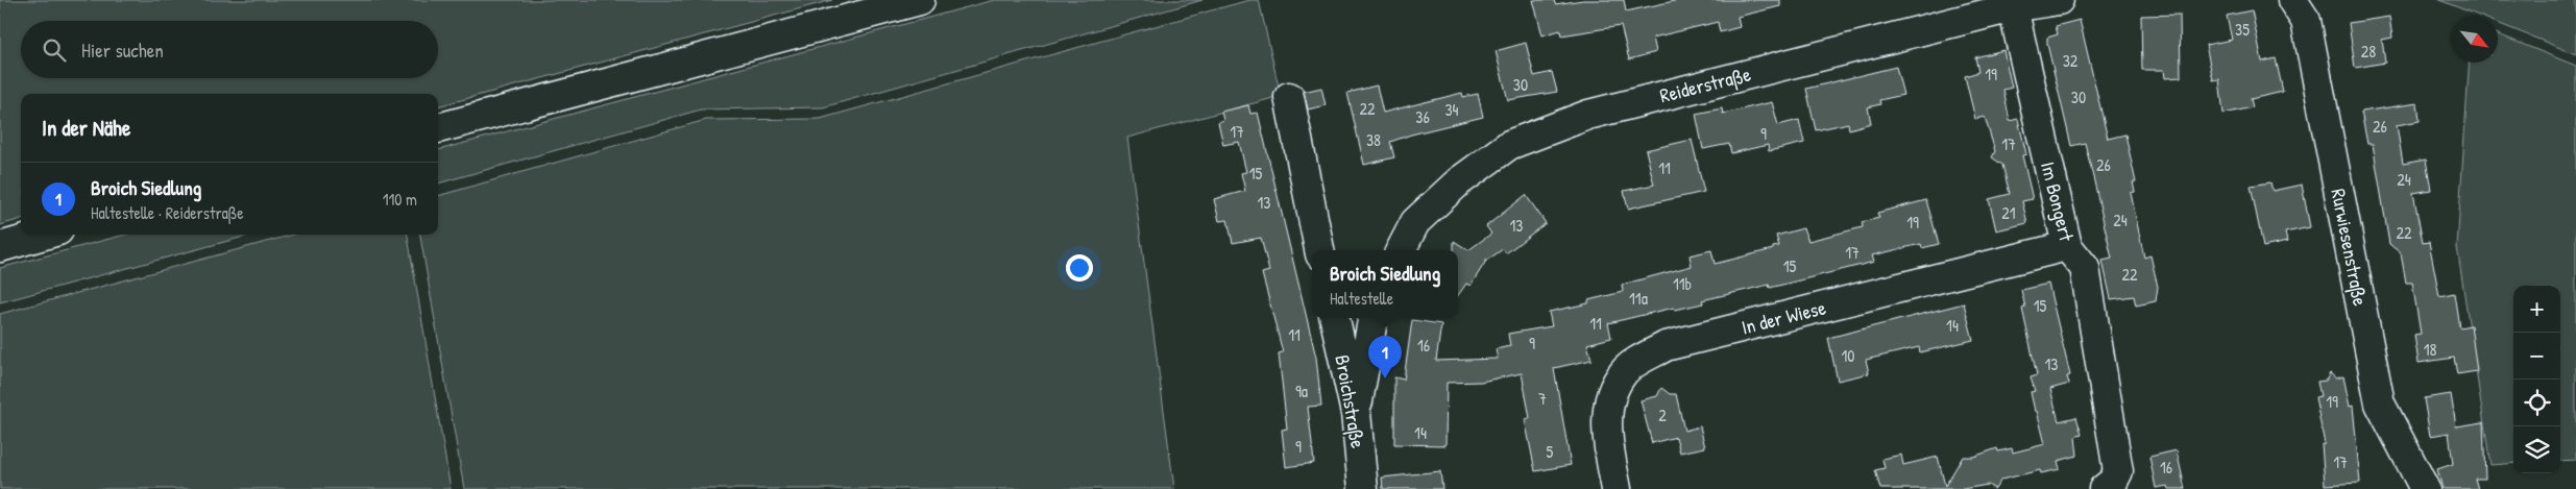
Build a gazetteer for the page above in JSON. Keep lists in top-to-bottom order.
{
  "streets": {
    "street": [
      "Reiderstraße",
      "Im Bongert",
      "Rurwiesenstraße",
      "In der Wiese",
      "Broichstraße"
    ]
  },
  "crossings": [
    ["Reiderstraße", "Im Bongert"],
    ["Im Bongert", "In der Wiese"]
  ],
  "house_numbers": [
    "35",
    "28",
    "32",
    "19",
    "30",
    "30",
    "22",
    "34",
    "36",
    "26",
    "17",
    "9",
    "38",
    "17",
    "26",
    "11",
    "15",
    "24",
    "13",
    "21",
    "24",
    "19",
    "13",
    "22",
    "17",
    "15",
    "22",
    "11b",
    "11a",
    "15",
    "11",
    "14",
    "11",
    "9",
    "16",
    "18",
    "10",
    "13",
    "9a",
    "7",
    "19",
    "2",
    "14",
    "9",
    "5",
    "17",
    "16"
  ],
  "north": "bottom right",
  "page": {
    "search": "Hier suchen",
    "heading": "In der Nähe",
    "list": [
      {
        "mark": "1",
        "name": "Broich Siedlung",
        "note": "Haltestelle · Reiderstraße",
        "value": "110 m"
      }
    ],
    "popup": ["Broich Siedlung", "Haltestelle"],
    "map_buttons": ["+", "−"],
    "pins": "1"
  }
}
